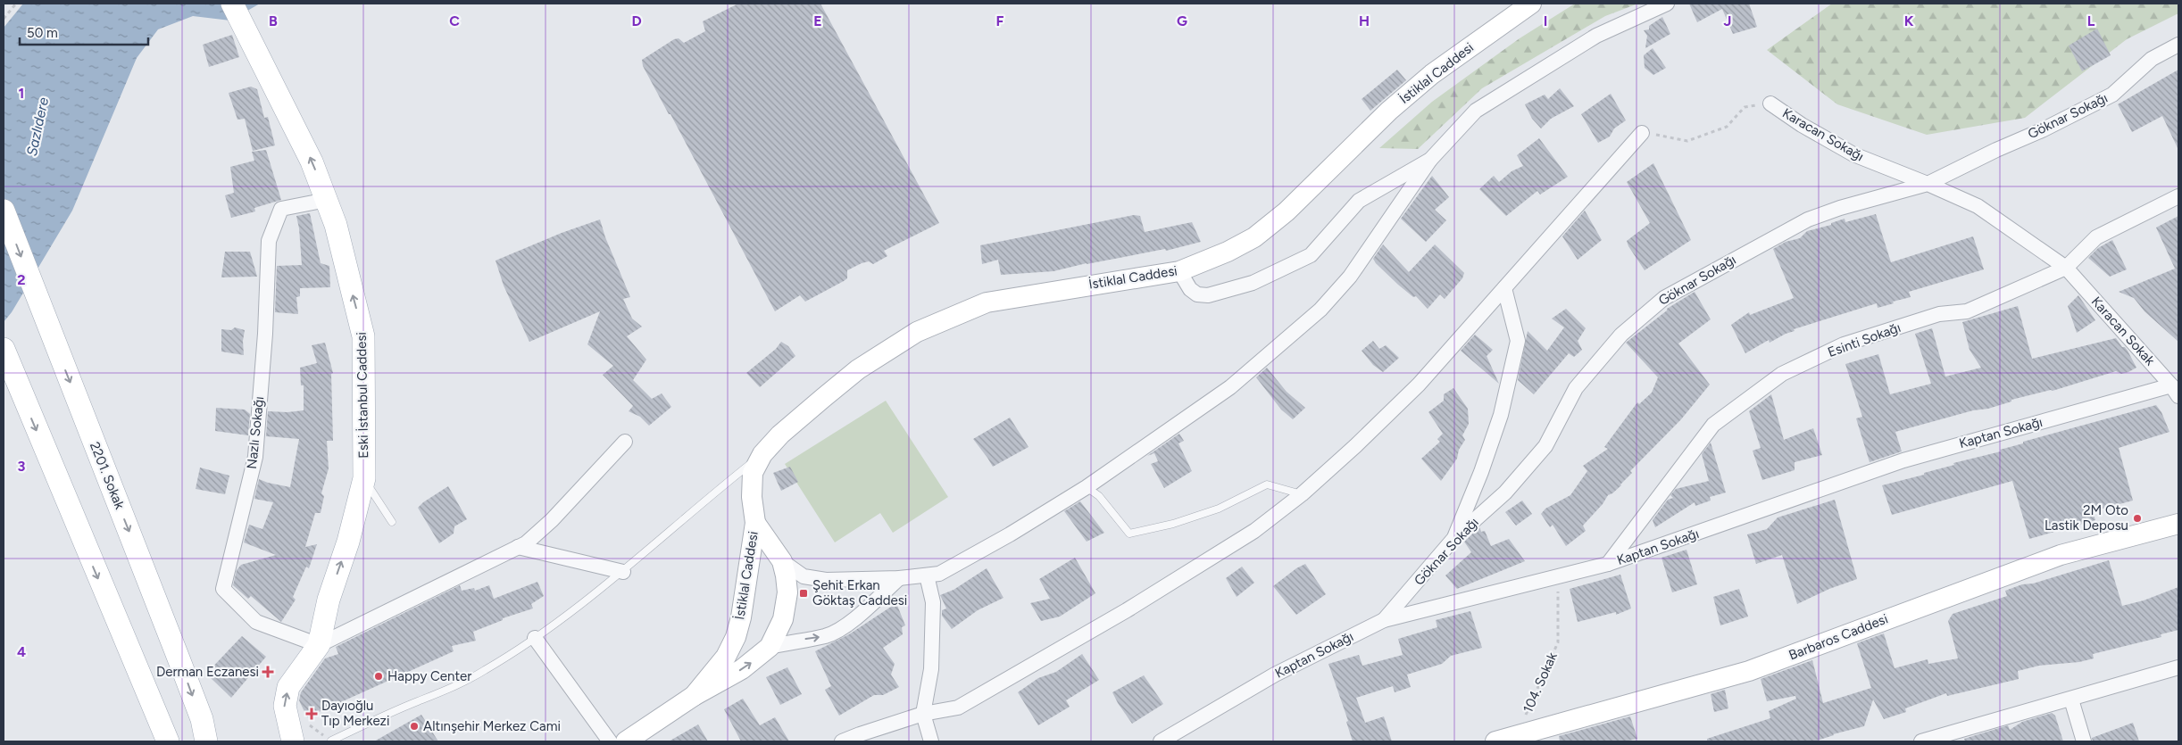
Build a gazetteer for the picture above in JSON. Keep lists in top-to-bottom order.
{
  "streets": {
    "main road": [
      "İstiklal Caddesi",
      "Eski İstanbul Caddesi",
      "2201. Sokak",
      "Barbaros Caddesi"
    ],
    "street": [
      "Göknar Sokağı",
      "Karacan Sokağı",
      "Karacan Sokak",
      "Esinti Sokağı",
      "Nazlı Sokağı",
      "Kaptan Sokağı"
    ],
    "path": ["104. Sokak"]
  },
  "crossings": [
    ["Göknar Sokağı", "Karacan Sokağı"],
    ["Göknar Sokağı", "Kaptan Sokağı"],
    ["Karacan Sokak", "Esinti Sokağı"],
    ["Karacan Sokak", "Kaptan Sokağı"],
    ["Esinti Sokağı", "Kaptan Sokağı"],
    ["Eski İstanbul Caddesi", "Nazlı Sokağı"],
    ["Kaptan Sokağı", "104. Sokak"],
    ["Barbaros Caddesi", "104. Sokak"]
  ],
  "one_way": ["Eski İstanbul Caddesi"],
  "water": ["Sazlıdere"],
  "places": {
    "other": ["2M Oto Lastik Deposu", "Happy Center", "Altınşehir Merkez Cami"],
    "transit": ["Şehit Erkan Göktaş Caddesi"],
    "health": ["Derman Eczanesi", "Dayıoğlu Tıp Merkezi"]
  },
  "scale_bar": "50 m",
  "grid": {
    "columns": [
      "B",
      "C",
      "D",
      "E",
      "F",
      "G",
      "H",
      "I",
      "J",
      "K",
      "L"
    ],
    "rows": [
      "1",
      "2",
      "3",
      "4"
    ]
  }
}
